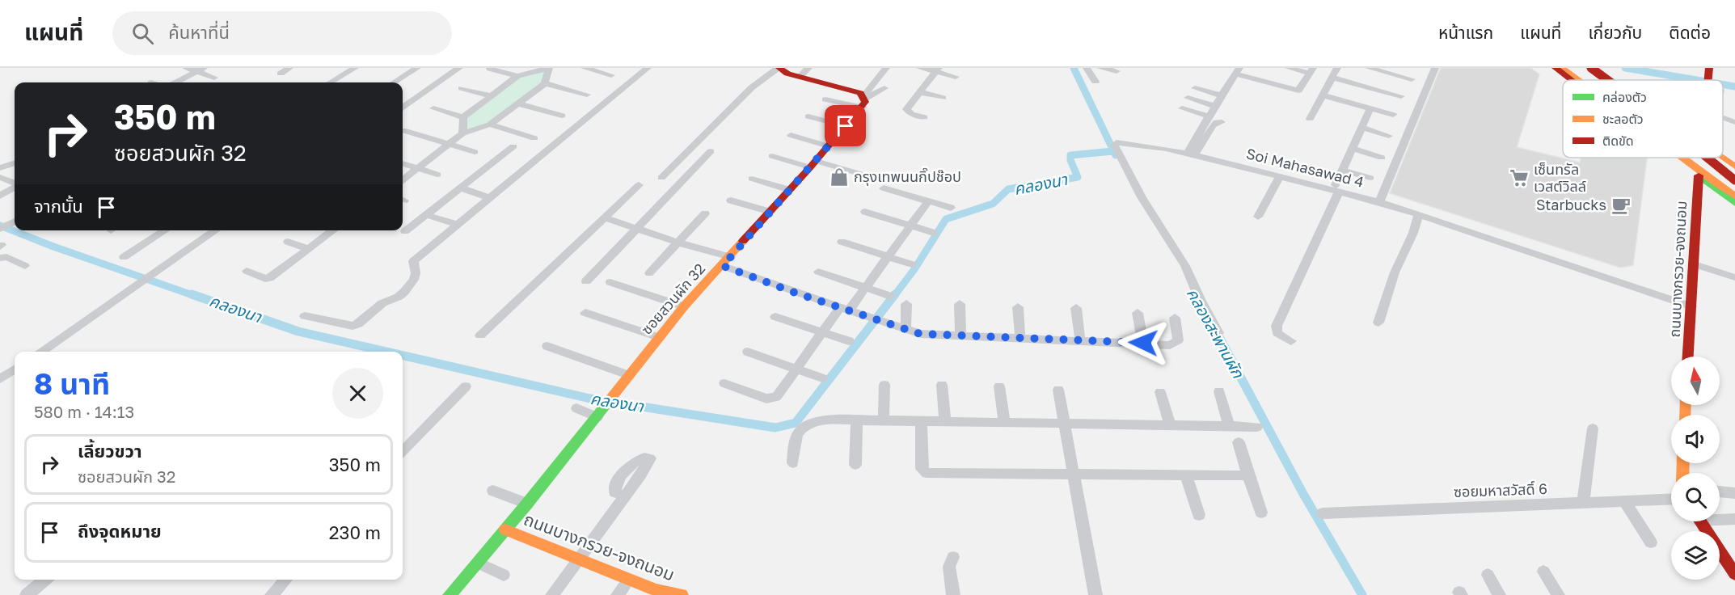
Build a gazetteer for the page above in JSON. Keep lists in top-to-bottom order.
{
  "streets": {
    "street": [
      "Soi Mahasawad 4",
      "ถนนบางกรวย-จงถนอม",
      "ซอยสวนผัก 32",
      "ซอยมหาสวัสดิ์ 6"
    ]
  },
  "crossings": [
    ["Soi Mahasawad 4", "ถนนบางกรวย-จงถนอม"],
    ["ถนนบางกรวย-จงถนอม", "ซอยสวนผัก 32"]
  ],
  "water": ["คลองนา", "คลองสะพานผัก"],
  "places": {
    "shop": ["กรุงเทพนนกิ๊ปช๊อป"],
    "supermarket": ["เซ็นทรัล เวสต์วิลล์"],
    "cafe": ["Starbucks"]
  },
  "legend": ["คล่องตัว", "ชะลอตัว", "ติดขัด"],
  "north": "top",
  "page": {
    "header": "แผนที่",
    "search": "ค้นหาที่นี่",
    "nav": [
      "หน้าแรก",
      "แผนที่",
      "เกี่ยวกับ",
      "ติดต่อ"
    ],
    "turn": ["350 m", "ซอยสวนผัก 32"],
    "then": "จากนั้น",
    "heading": ["8 นาที", "580 m · 14:13"],
    "list": [
      {
        "name": "เลี้ยวขวา",
        "note": "ซอยสวนผัก 32",
        "value": "350 m"
      },
      {
        "name": "ถึงจุดหมาย",
        "value": "230 m"
      }
    ]
  }
}
